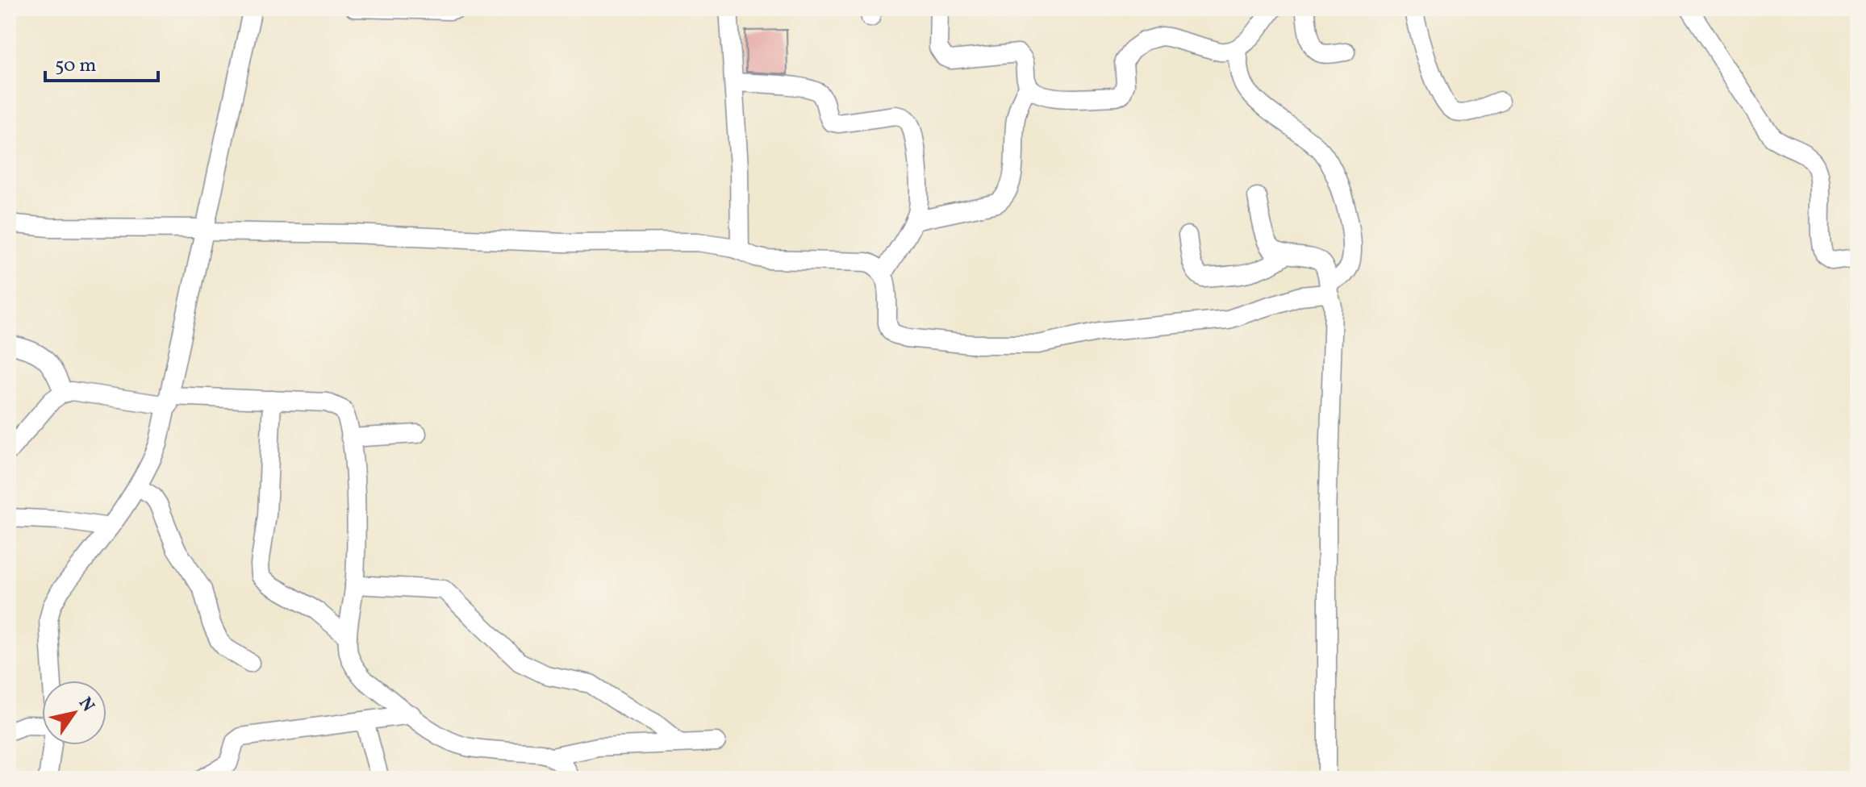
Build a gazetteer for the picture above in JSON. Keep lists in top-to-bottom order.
{
  "scale_bar": "50 m",
  "north": "top right"
}
